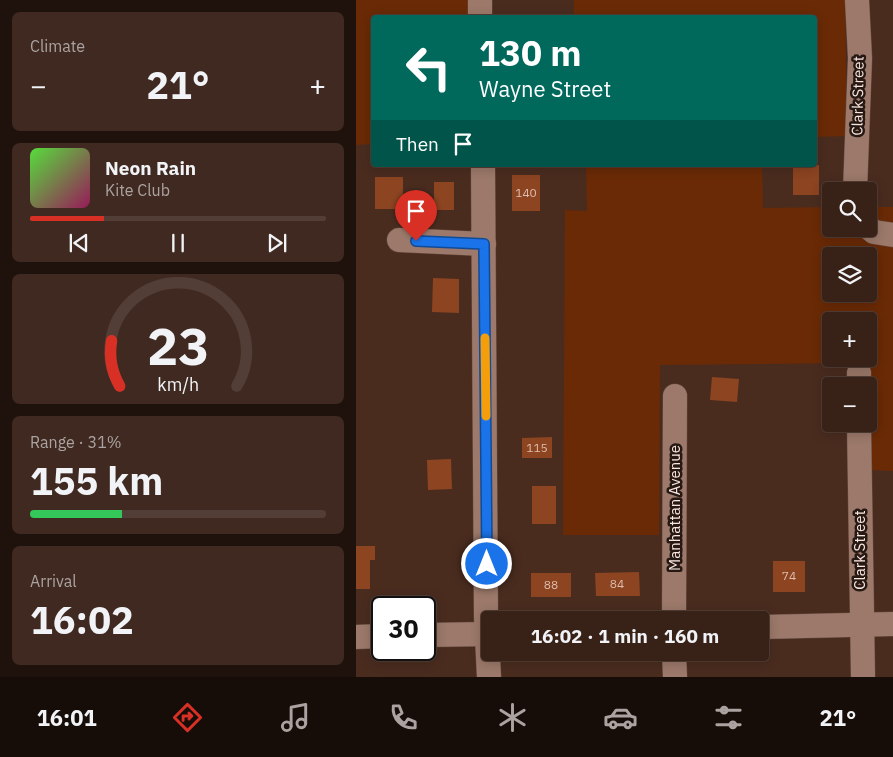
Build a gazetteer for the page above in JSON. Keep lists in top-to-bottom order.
{
  "streets": {
    "street": ["Clark Street", "Manhattan Avenue"]
  },
  "house_numbers": [
    "140",
    "115",
    "74",
    "84",
    "88"
  ],
  "page": {
    "tile": [
      "Climate",
      ["Range · 31%", "155 km"],
      ["Arrival", "16:02"]
    ],
    "turn": ["130 m", "Wayne Street"],
    "heat": ["−", "21°", "+"],
    "then": "Then",
    "song": ["Neon Rain", "Kite Club"],
    "map_buttons": ["+", "−"],
    "limit": "30",
    "trip": "16:02 · 1 min · 160 m",
    "tabs": ["16:01", "21°"],
    "gauge": ["23", "km/h"]
  }
}
